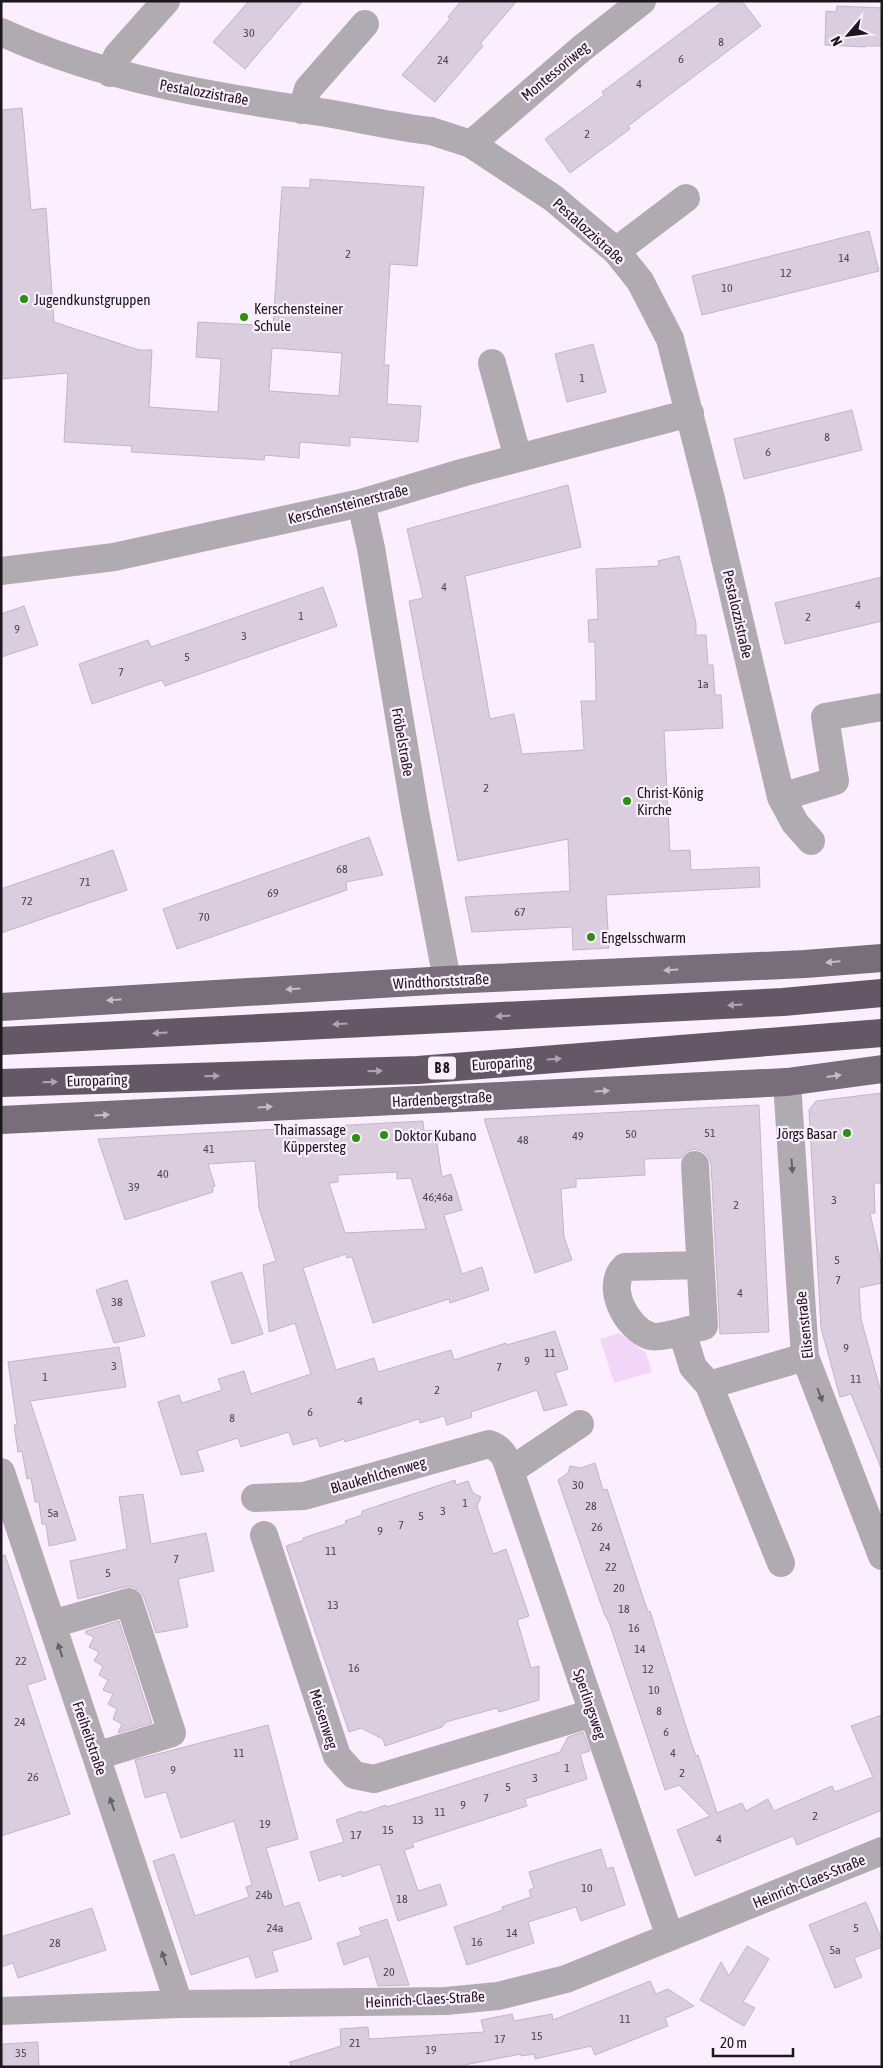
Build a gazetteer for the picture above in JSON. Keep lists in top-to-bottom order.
{
  "streets": {
    "highway": ["Europaring", "B 8"],
    "main road": ["Windthorststraße", "Hardenbergstraße"],
    "street": [
      "Montessoriweg",
      "Pestalozzistraße",
      "Kerschensteinerstraße",
      "Fröbelstraße",
      "Elisenstraße",
      "Blaukehlchenweg",
      "Sperlingsweg",
      "Meisenweg",
      "Freiheitstraße",
      "Heinrich-Claes-Straße"
    ]
  },
  "crossings": [
    ["Montessoriweg", "Pestalozzistraße"],
    ["Pestalozzistraße", "Kerschensteinerstraße"],
    ["Kerschensteinerstraße", "Fröbelstraße"],
    ["Fröbelstraße", "Windthorststraße"],
    ["Hardenbergstraße", "Elisenstraße"],
    ["Blaukehlchenweg", "Sperlingsweg"],
    ["Sperlingsweg", "Meisenweg"],
    ["Sperlingsweg", "Heinrich-Claes-Straße"],
    ["Freiheitstraße", "Heinrich-Claes-Straße"]
  ],
  "one_way": ["Windthorststraße", "Hardenbergstraße", "Freiheitstraße"],
  "places": [
    "Jugendkunstgruppen",
    "Kerschensteiner Schule",
    "Christ-König Kirche",
    "Engelsschwarm",
    "Jörgs Basar",
    "Doktor Kubano",
    "Thaimassage Küppersteg"
  ],
  "house_numbers": [
    "30",
    "8",
    "6",
    "24",
    "4",
    "2",
    "2",
    "14",
    "12",
    "10",
    "1",
    "8",
    "6",
    "4",
    "4",
    "1",
    "2",
    "9",
    "3",
    "5",
    "7",
    "1a",
    "2",
    "68",
    "71",
    "69",
    "72",
    "67",
    "70",
    "51",
    "50",
    "49",
    "48",
    "41",
    "40",
    "39",
    "46;46a",
    "3",
    "2",
    "5",
    "7",
    "4",
    "38",
    "9",
    "11",
    "9",
    "3",
    "7",
    "1",
    "11",
    "2",
    "4",
    "6",
    "8",
    "30",
    "1",
    "28",
    "3",
    "5a",
    "5",
    "7",
    "26",
    "9",
    "24",
    "11",
    "7",
    "22",
    "5",
    "20",
    "13",
    "18",
    "16",
    "14",
    "22",
    "16",
    "12",
    "10",
    "8",
    "24",
    "6",
    "11",
    "4",
    "1",
    "9",
    "2",
    "26",
    "3",
    "5",
    "7",
    "9",
    "11",
    "2",
    "13",
    "19",
    "15",
    "17",
    "4",
    "10",
    "24b",
    "18",
    "24a",
    "5",
    "14",
    "16",
    "28",
    "5a",
    "20",
    "11",
    "15",
    "17",
    "21",
    "19",
    "35"
  ],
  "scale_bar": "20 m",
  "north": "bottom left"
}
